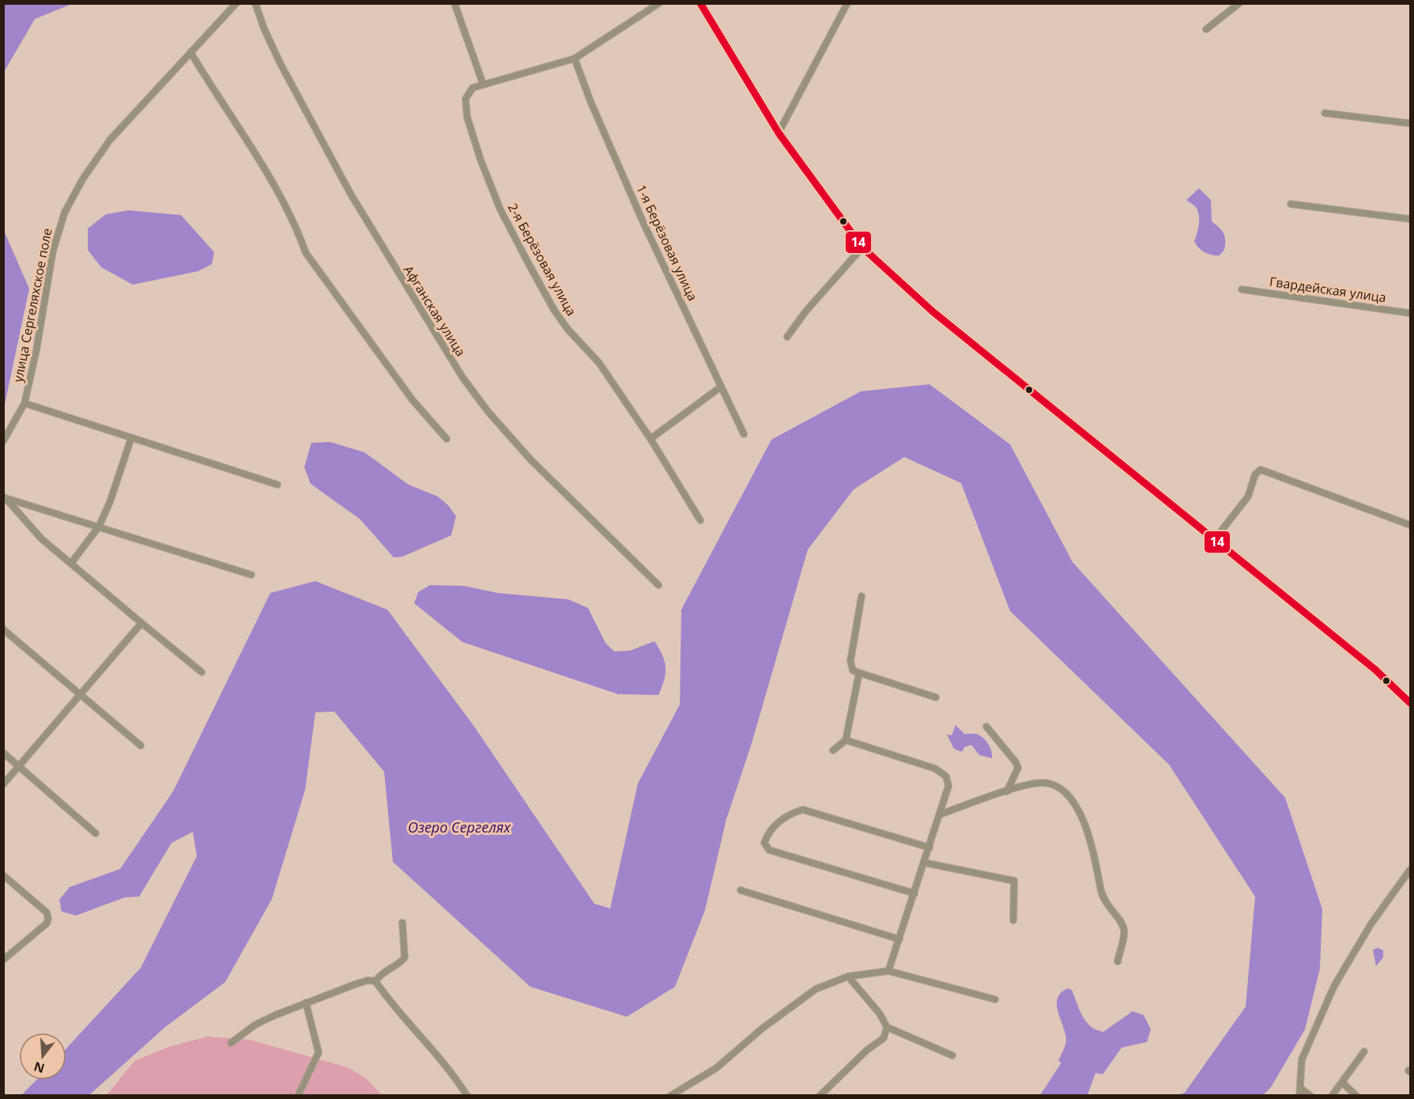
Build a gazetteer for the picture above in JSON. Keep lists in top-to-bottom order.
{
  "streets": {
    "street": [
      "1-я Берёзовая улица",
      "2-я Берёзовая улица",
      "Гвардейская улица",
      "улица Сергеляхское поле",
      "Афганская улица"
    ]
  },
  "water": ["Озеро Сергелях"],
  "lines": ["transit line 14"],
  "north": "bottom"
}
